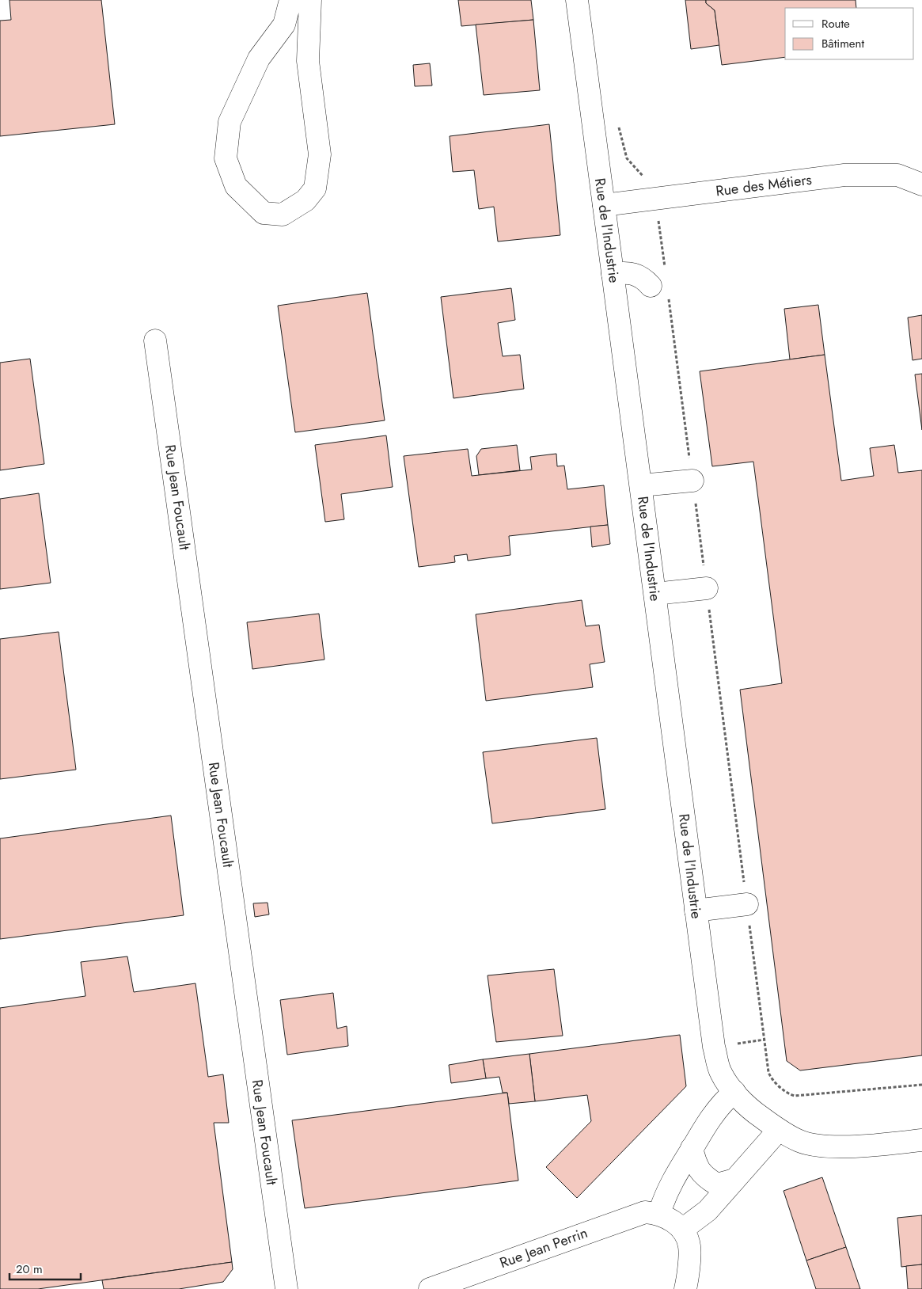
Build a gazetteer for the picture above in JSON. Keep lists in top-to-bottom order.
{
  "streets": {
    "street": [
      "Rue des Métiers",
      "Rue de l'Industrie",
      "Rue Jean Foucault",
      "Rue Jean Perrin"
    ]
  },
  "crossings": [
    ["Rue des Métiers", "Rue de l'Industrie"]
  ],
  "legend": ["Route", "Bâtiment"],
  "scale_bar": "20 m"
}
